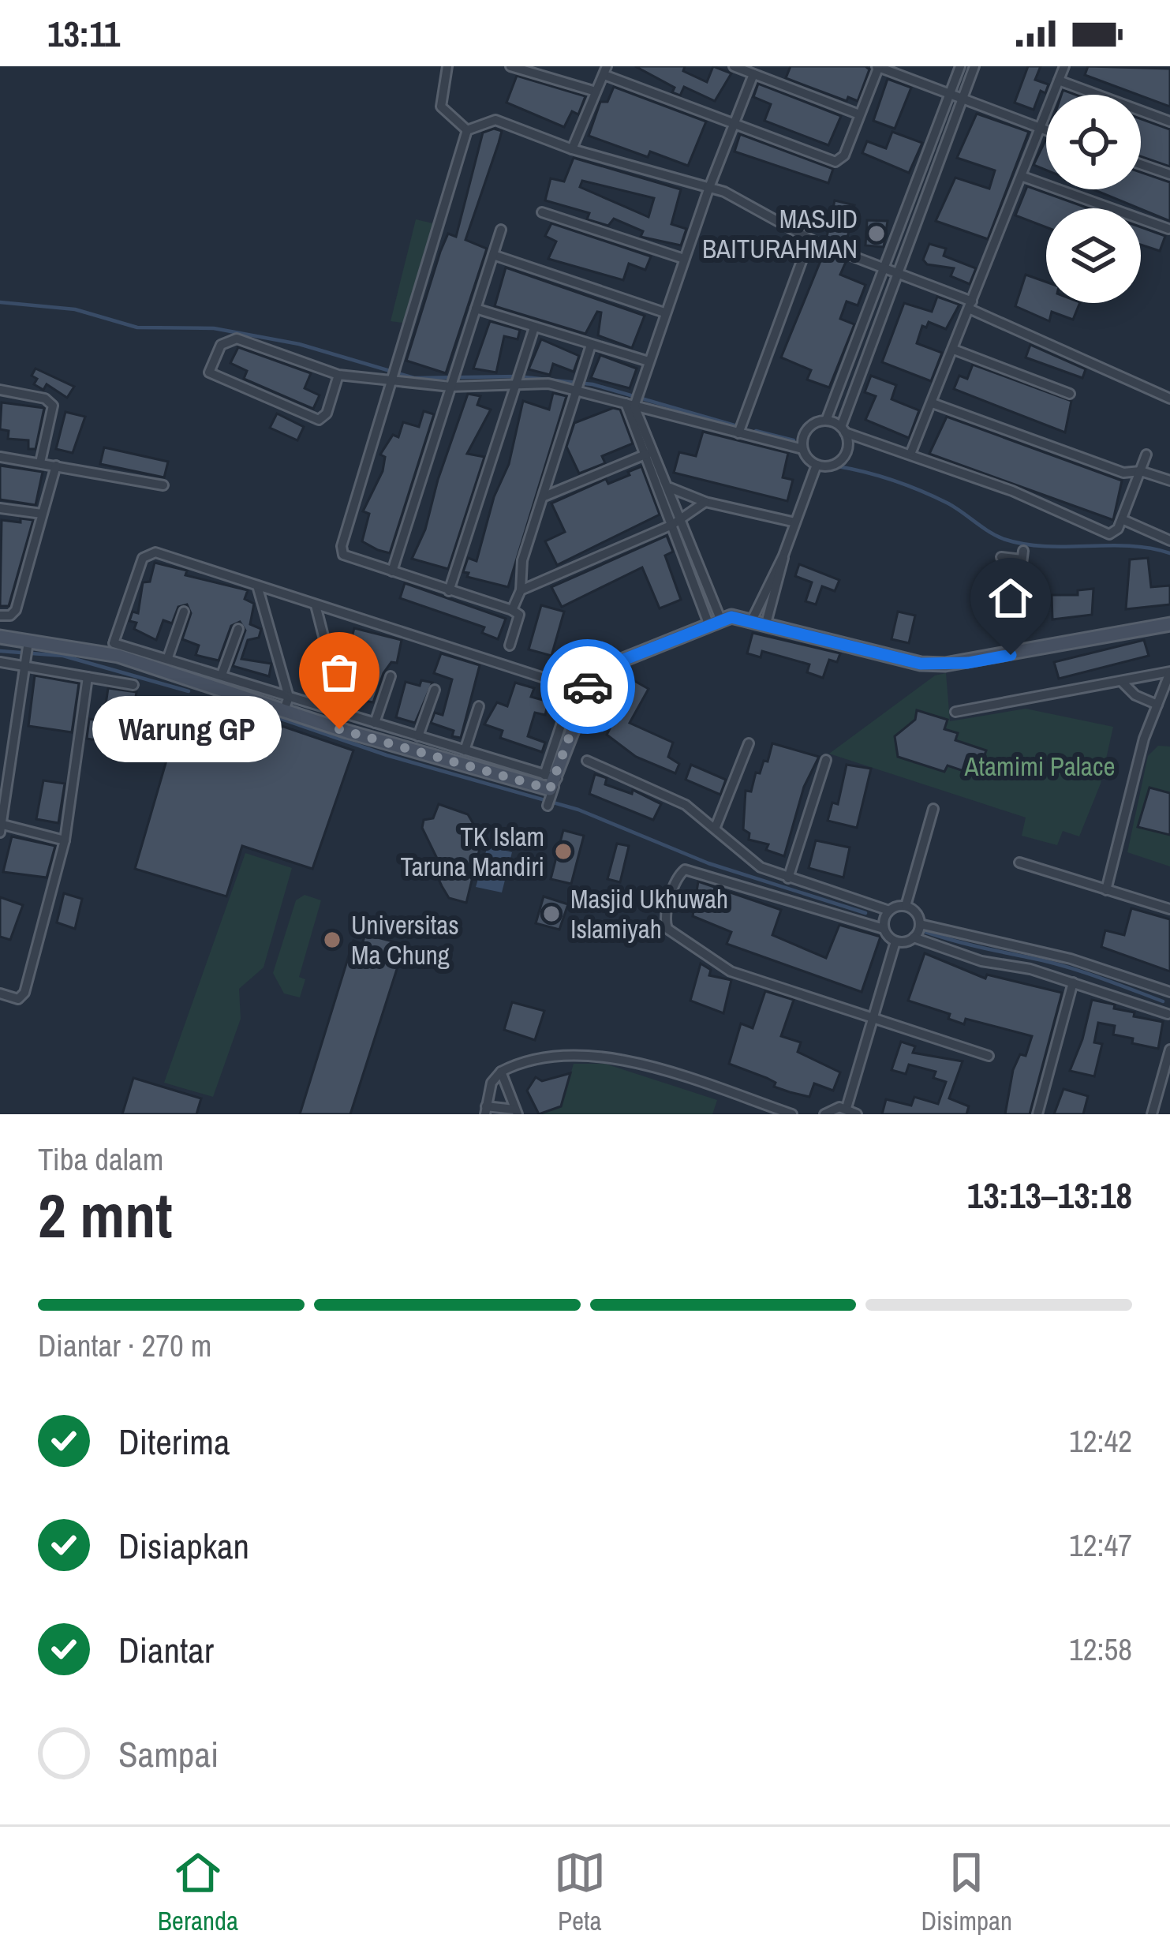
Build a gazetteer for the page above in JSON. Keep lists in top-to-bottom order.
{
  "parks": ["Atamimi Palace"],
  "places": [
    "MASJID BAITURAHMAN",
    "Warung GP",
    "TK Islam Taruna Mandiri",
    "Masjid Ukhuwah Islamiyah",
    "Universitas Ma Chung"
  ],
  "page": {
    "status": "13:11",
    "bubble": "Warung GP",
    "heading": ["2 mnt", "Tiba dalam", "13:13–13:18"],
    "bar": "Diantar · 270 m",
    "list": [
      ["Diterima", "12:42"],
      ["Disiapkan", "12:47"],
      ["Diantar", "12:58"],
      "Sampai"
    ],
    "tabs": ["Beranda", "Peta", "Disimpan"]
  }
}
